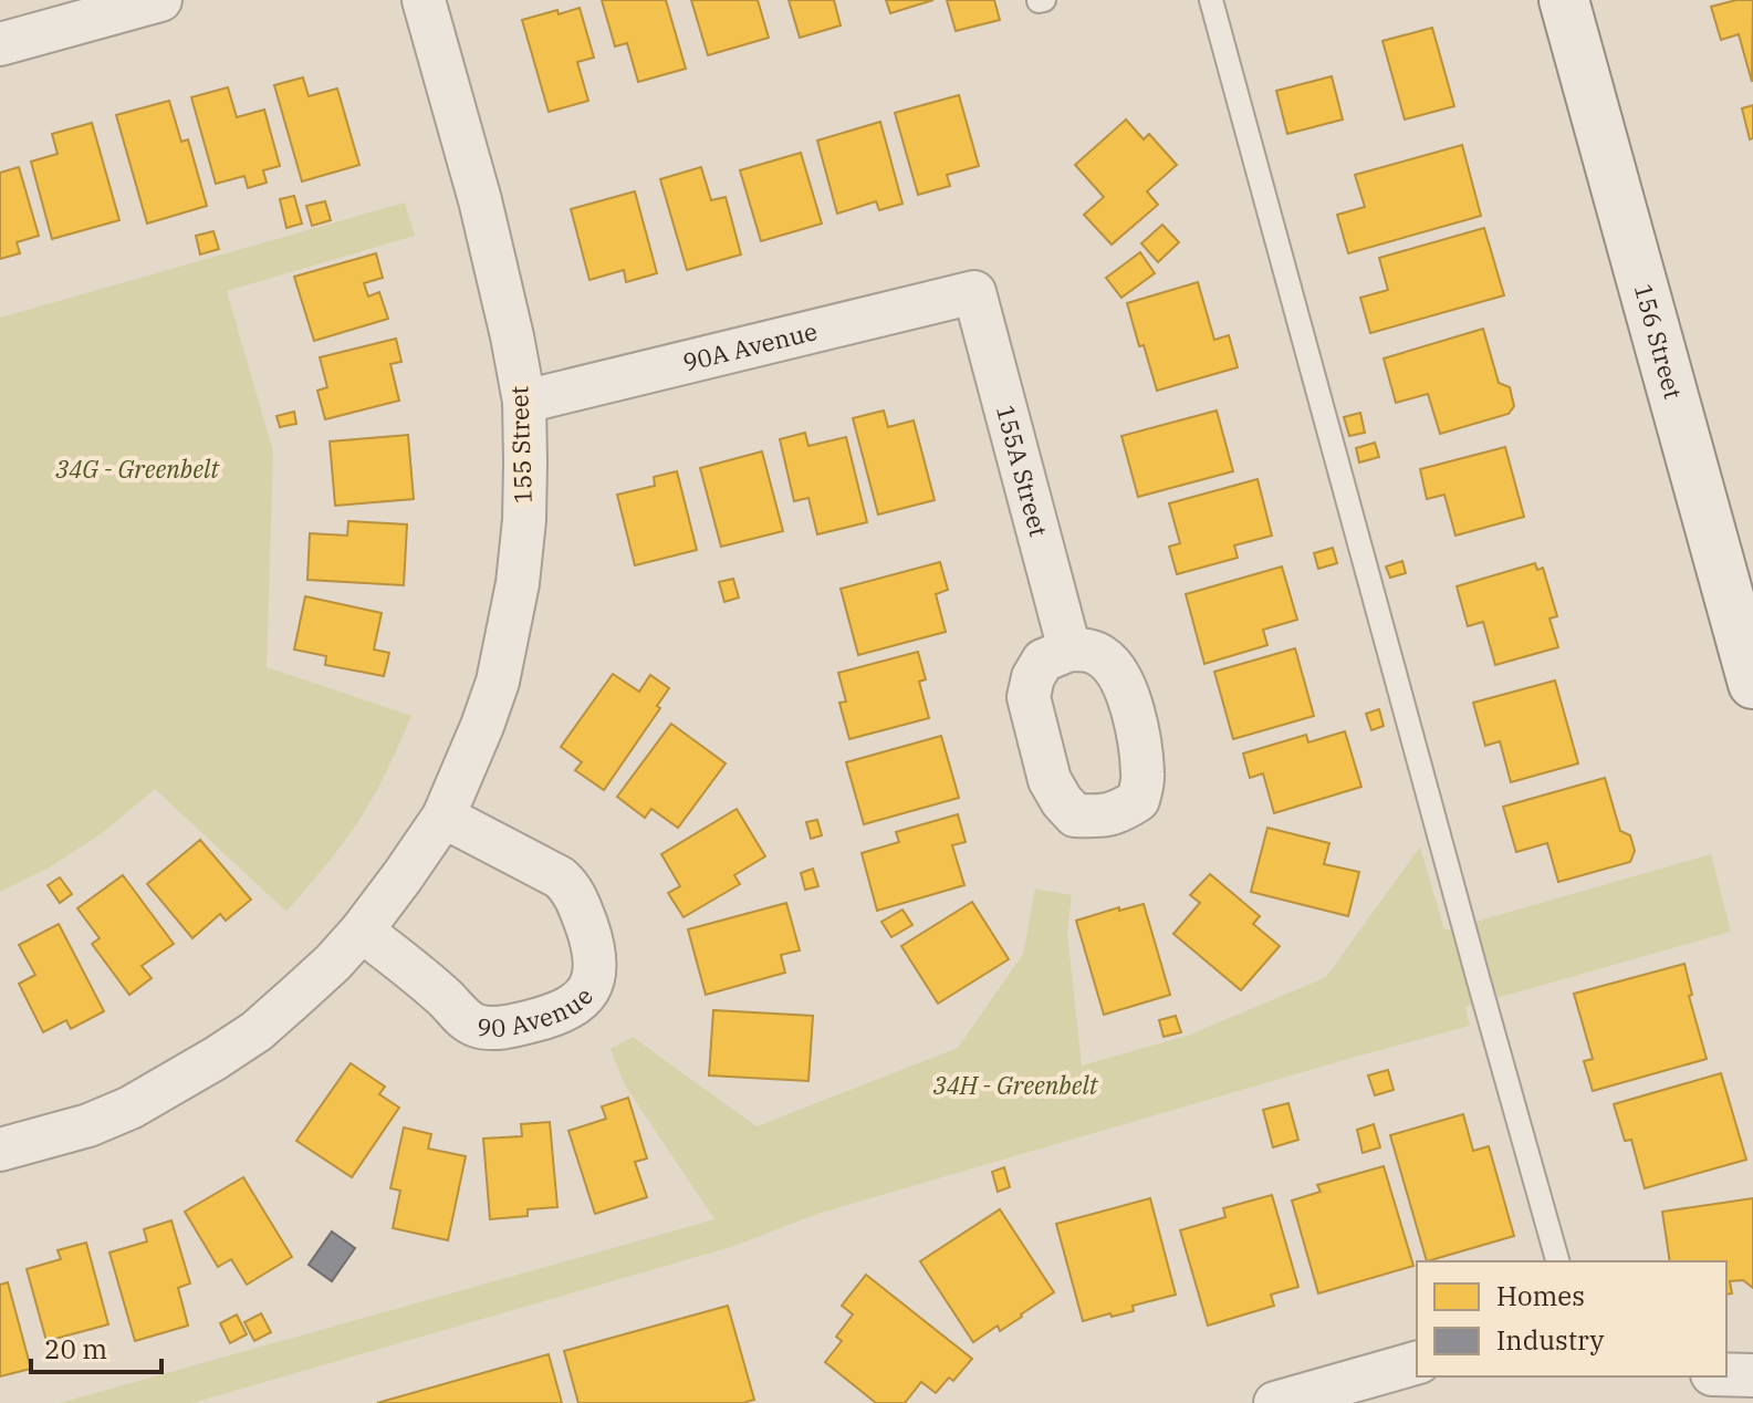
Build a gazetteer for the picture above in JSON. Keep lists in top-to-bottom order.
{
  "streets": {
    "main road": ["156 Street"],
    "street": [
      "90A Avenue",
      "155 Street",
      "155A Street",
      "90 Avenue"
    ]
  },
  "crossings": [
    ["90A Avenue", "155 Street"],
    ["90A Avenue", "155A Street"],
    ["155 Street", "90 Avenue"]
  ],
  "parks": ["34G - Greenbelt", "34H - Greenbelt"],
  "legend": ["Homes", "Industry"],
  "scale_bar": "20 m"
}
